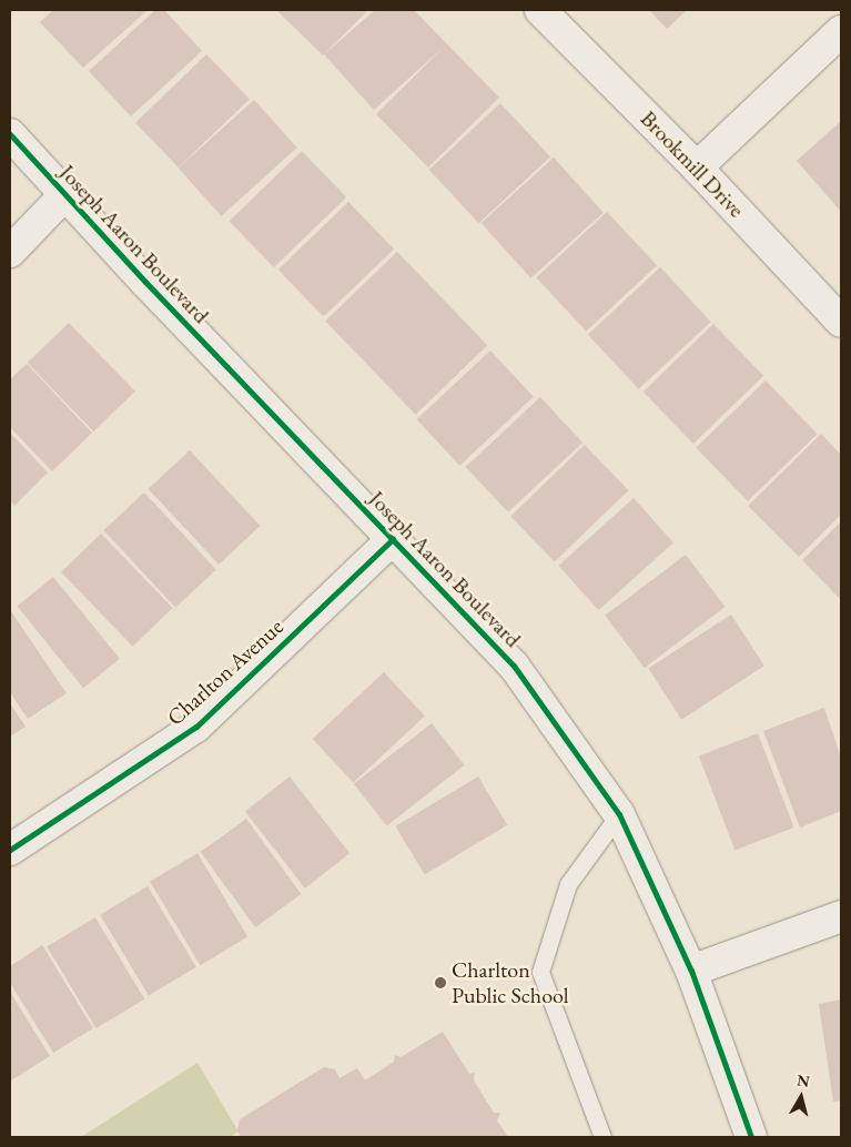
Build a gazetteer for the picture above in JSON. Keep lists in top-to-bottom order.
{
  "streets": {
    "street": ["Brookmill Drive", "Joseph Aaron Boulevard", "Charlton Avenue"]
  },
  "crossings": [
    ["Joseph Aaron Boulevard", "Charlton Avenue"]
  ],
  "places": ["Charlton Public School"],
  "north": "top"
}
